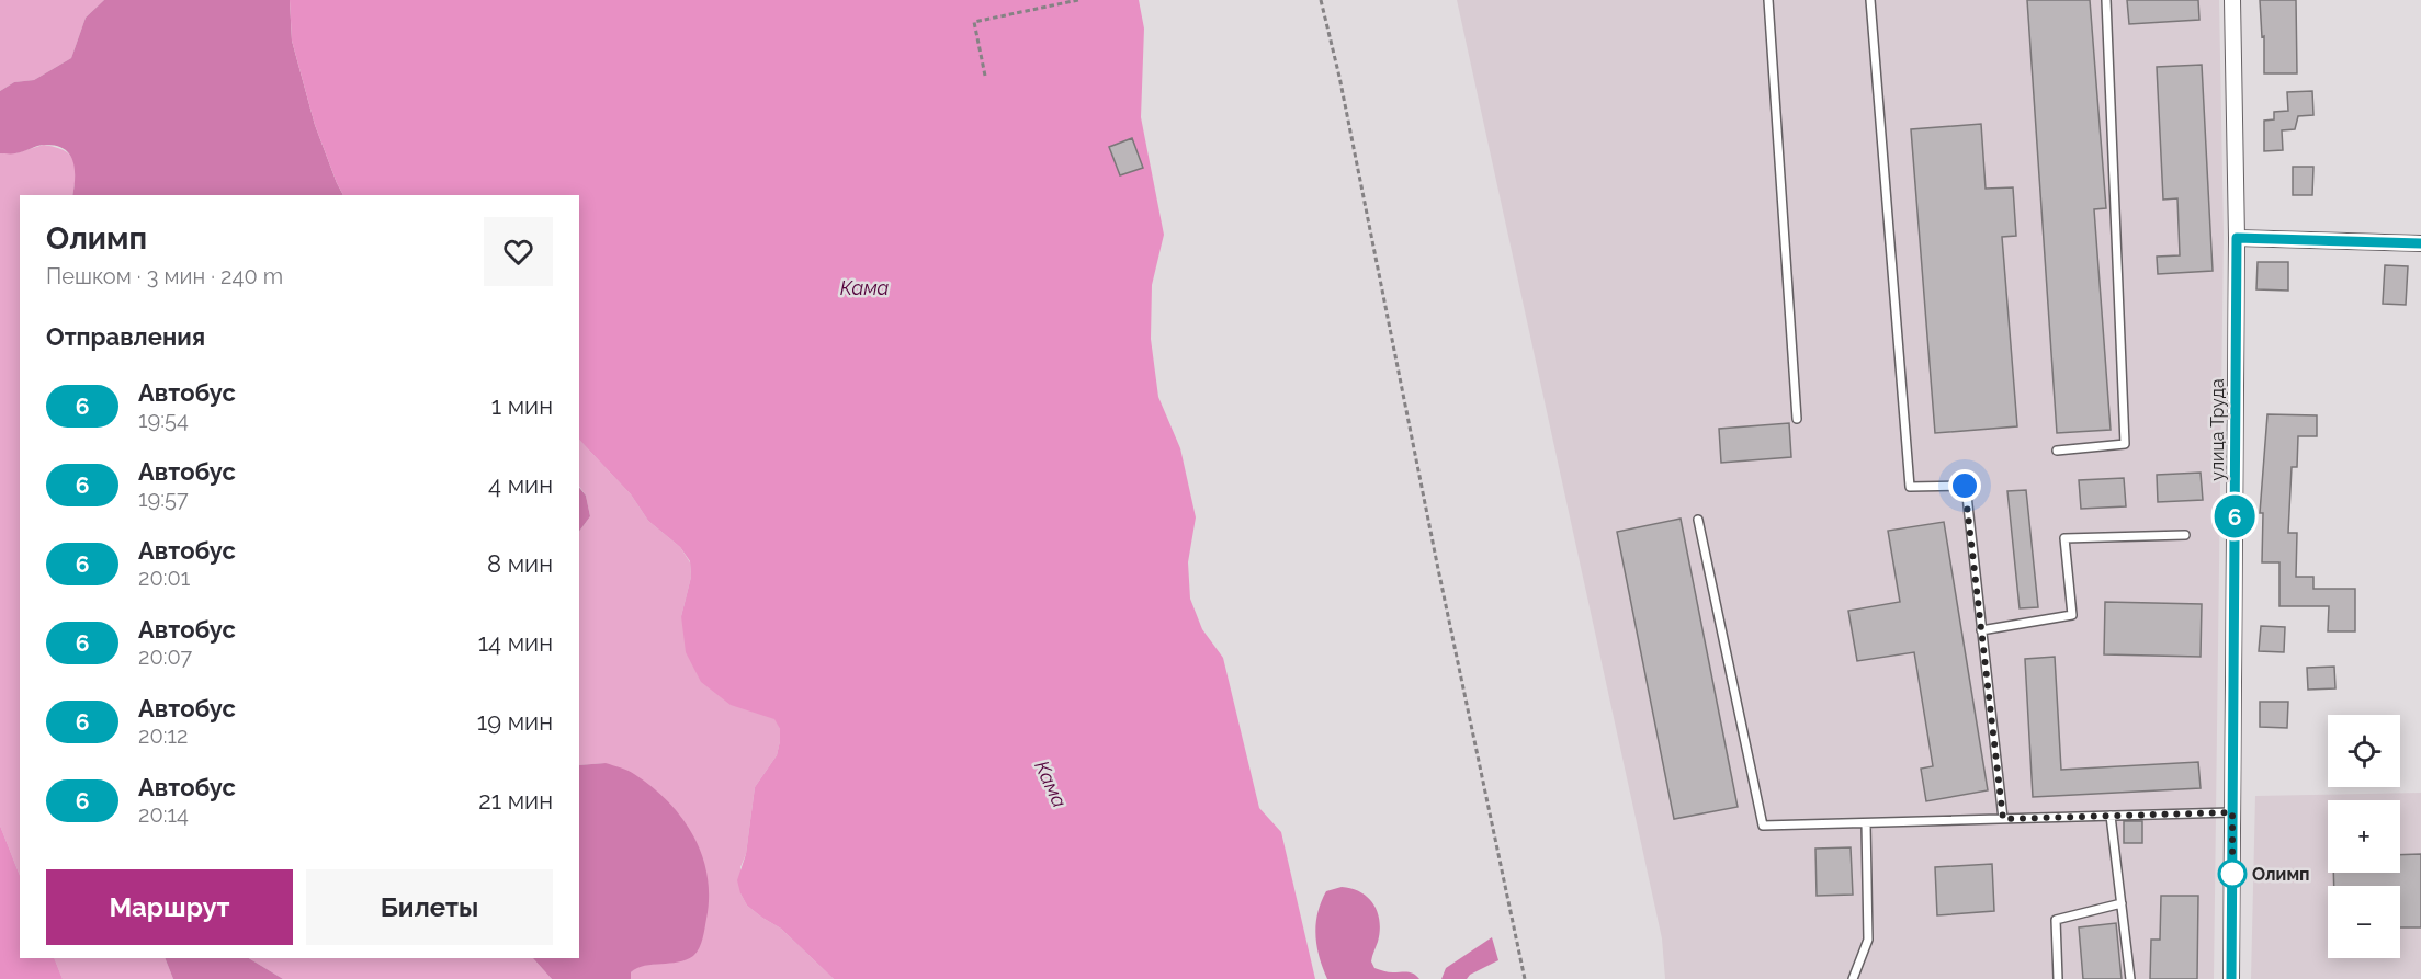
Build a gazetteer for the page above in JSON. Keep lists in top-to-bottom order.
{
  "streets": {
    "street": ["улица Труда"]
  },
  "water": ["Кама"],
  "places": ["Олимп"],
  "lines": ["bus line 6"],
  "page": {
    "on_map": "6",
    "heading": [
      ["Олимп", "Пешком · 3 мин · 240 m"],
      "Отправления"
    ],
    "list": [
      {
        "mark": "6",
        "name": "Автобус",
        "note": "19:54",
        "value": "1 мин"
      },
      {
        "mark": "6",
        "name": "Автобус",
        "note": "19:57",
        "value": "4 мин"
      },
      {
        "mark": "6",
        "name": "Автобус",
        "note": "20:01",
        "value": "8 мин"
      },
      {
        "mark": "6",
        "name": "Автобус",
        "note": "20:07",
        "value": "14 мин"
      },
      {
        "mark": "6",
        "name": "Автобус",
        "note": "20:12",
        "value": "19 мин"
      },
      {
        "mark": "6",
        "name": "Автобус",
        "note": "20:14",
        "value": "21 мин"
      }
    ],
    "map_buttons": ["+", "−"],
    "buttons": ["Маршрут", "Билеты"]
  }
}
